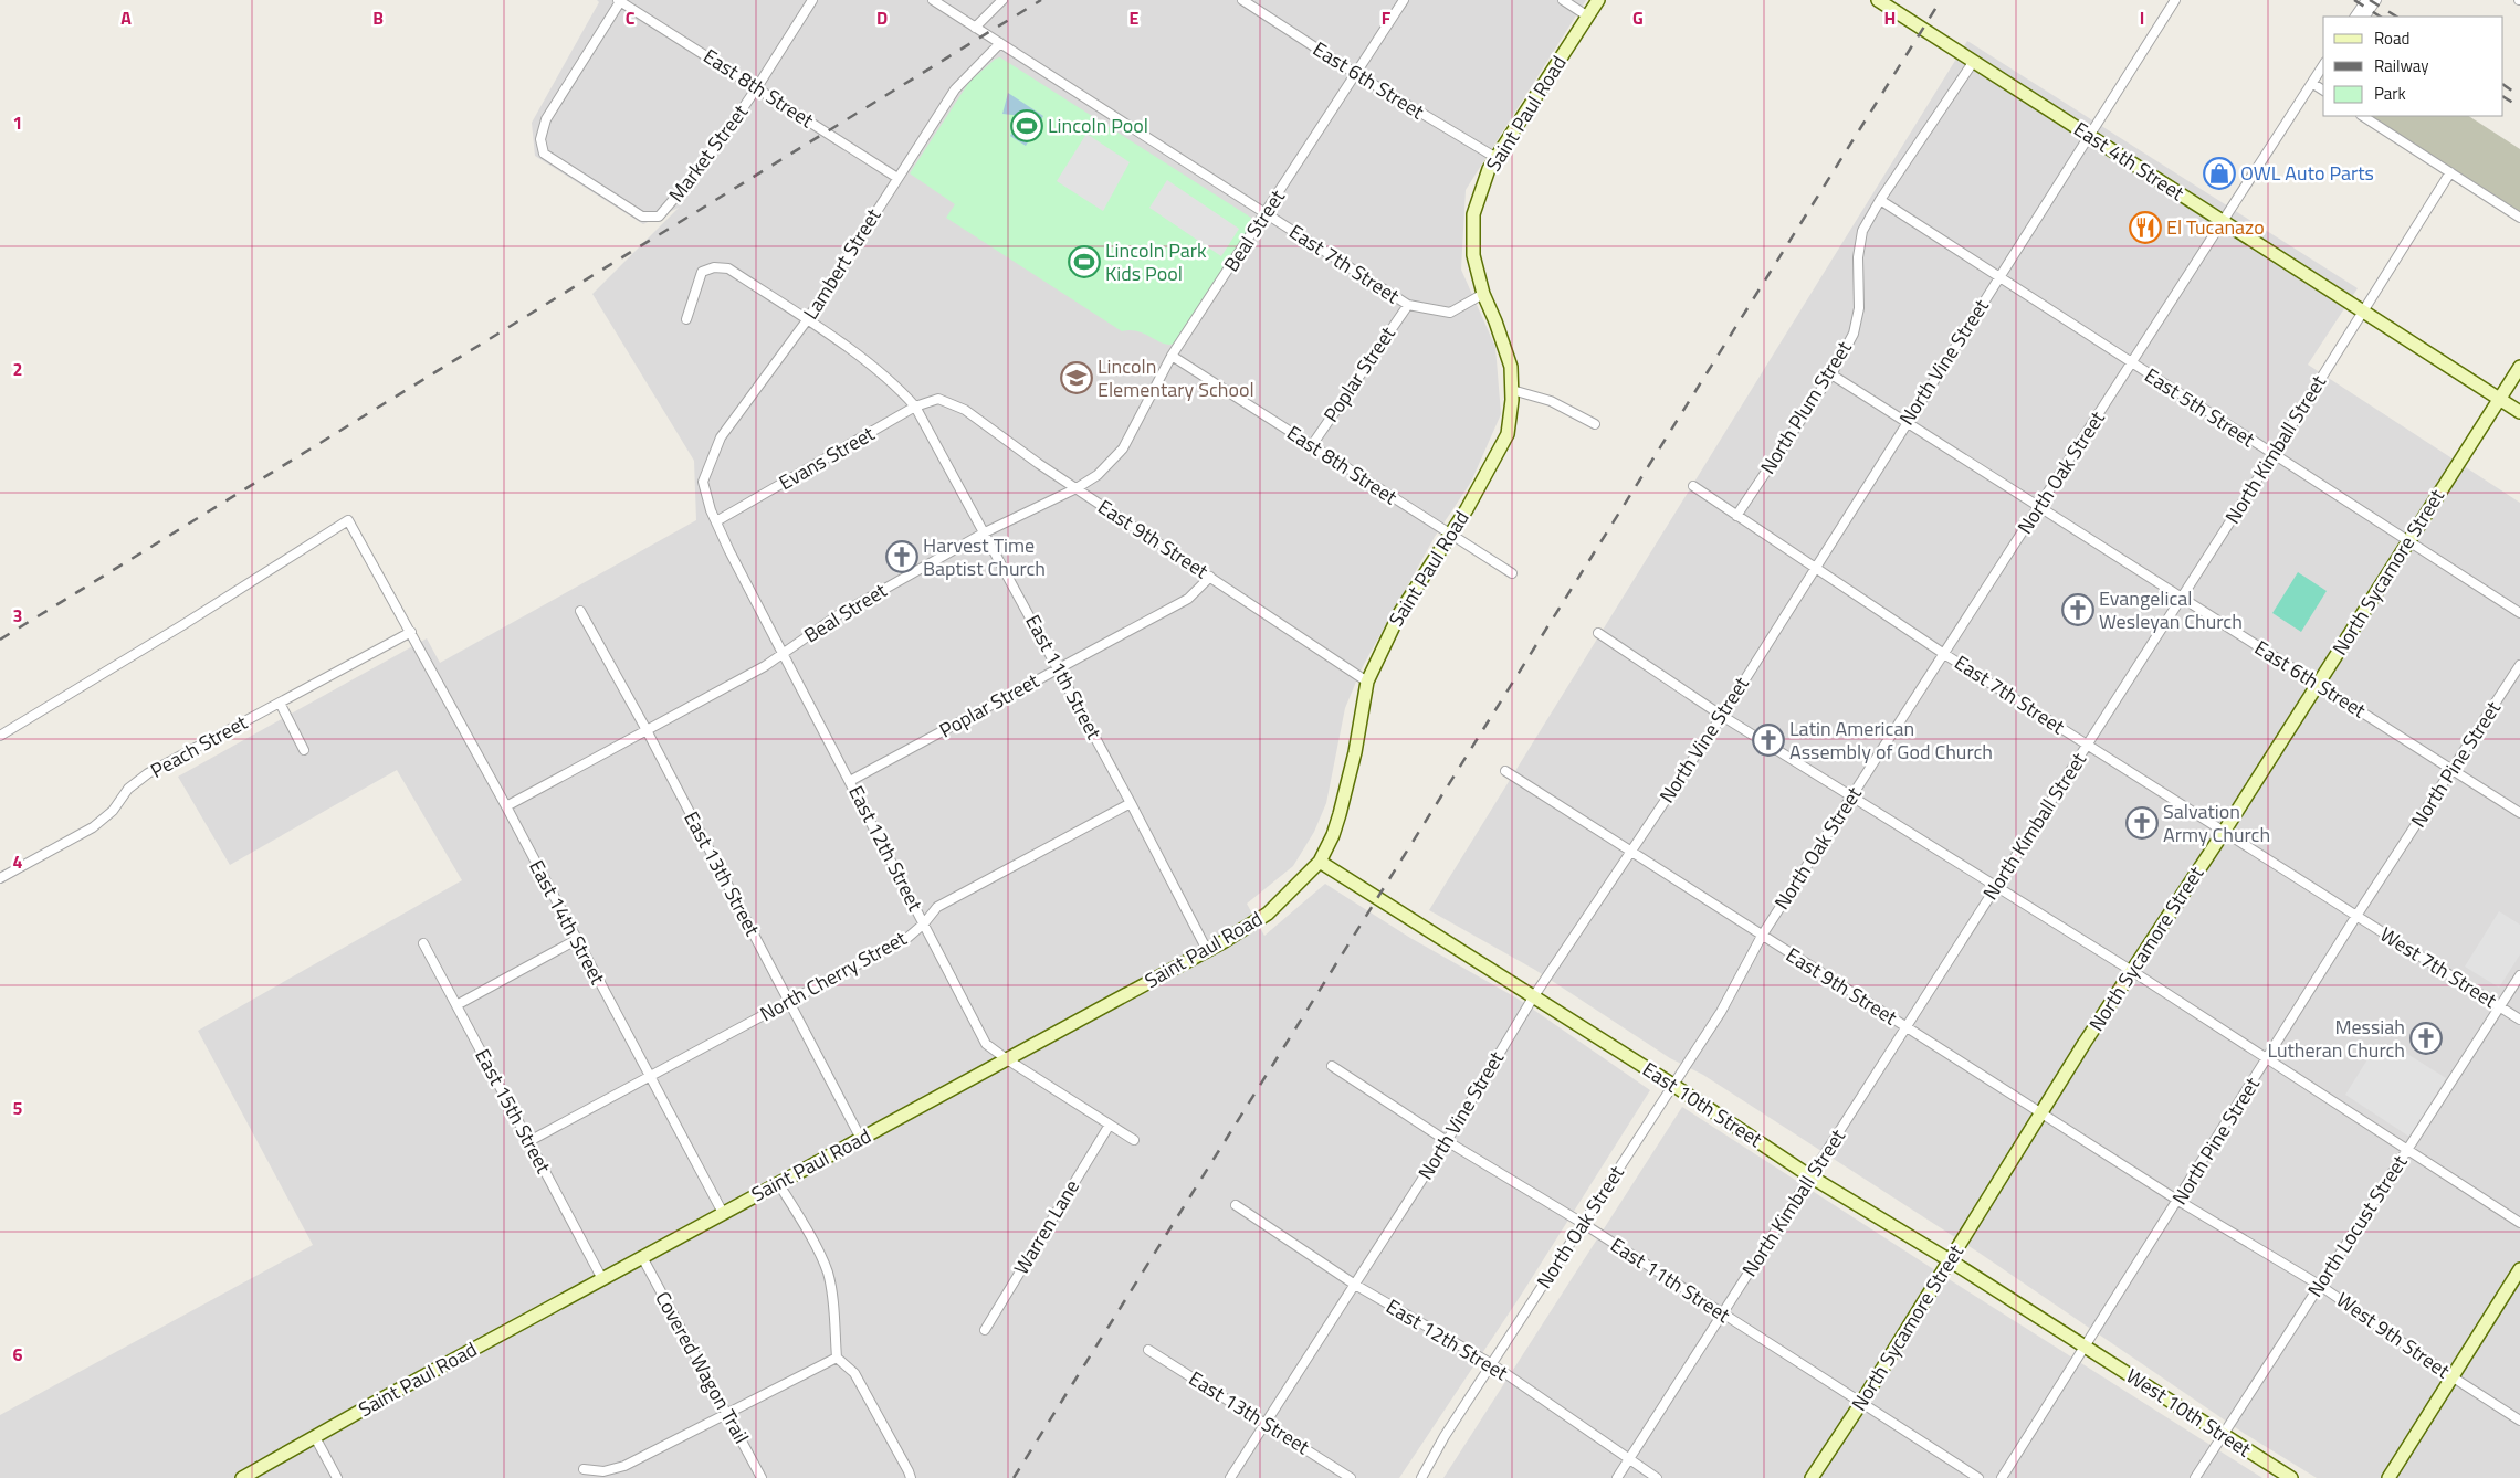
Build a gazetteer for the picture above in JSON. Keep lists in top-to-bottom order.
{
  "streets": {
    "main road": [
      "Saint Paul Road",
      "East 4th Street",
      "North Sycamore Street",
      "East 10th Street",
      "West 10th Street"
    ],
    "street": [
      "East 6th Street",
      "East 8th Street",
      "Market Street",
      "Beal Street",
      "Lambert Street",
      "East 7th Street",
      "North Vine Street",
      "Poplar Street",
      "North Plum Street",
      "East 5th Street",
      "North Kimball Street",
      "Evans Street",
      "North Oak Street",
      "East 9th Street",
      "East 11th Street",
      "Peach Street",
      "North Pine Street",
      "East 12th Street",
      "East 13th Street",
      "East 14th Street",
      "West 7th Street",
      "North Cherry Street",
      "East 15th Street",
      "North Locust Street",
      "Warren Lane",
      "West 9th Street",
      "Covered Wagon Trail"
    ]
  },
  "crossings": [
    ["East 6th Street", "Saint Paul Road"],
    ["East 6th Street", "Beal Street"],
    ["East 6th Street", "North Vine Street"],
    ["East 6th Street", "North Plum Street"],
    ["East 6th Street", "North Kimball Street"],
    ["East 6th Street", "North Oak Street"],
    ["East 6th Street", "North Sycamore Street"],
    ["East 6th Street", "North Pine Street"],
    ["East 8th Street", "Saint Paul Road"],
    ["East 8th Street", "Market Street"],
    ["East 8th Street", "Beal Street"],
    ["East 8th Street", "Lambert Street"],
    ["East 8th Street", "Poplar Street"],
    ["Saint Paul Road", "East 7th Street"],
    ["Saint Paul Road", "East 9th Street"],
    ["Saint Paul Road", "East 11th Street"],
    ["Saint Paul Road", "East 12th Street"],
    ["Saint Paul Road", "East 13th Street"],
    ["Saint Paul Road", "East 14th Street"],
    ["Saint Paul Road", "East 10th Street"],
    ["Saint Paul Road", "East 15th Street"],
    ["Saint Paul Road", "Covered Wagon Trail"],
    ["East 4th Street", "North Vine Street"],
    ["East 4th Street", "North Plum Street"],
    ["East 4th Street", "North Kimball Street"],
    ["East 4th Street", "North Oak Street"],
    ["East 4th Street", "North Sycamore Street"],
    ["Beal Street", "East 7th Street"],
    ["Beal Street", "East 9th Street"],
    ["Beal Street", "East 11th Street"],
    ["Beal Street", "East 12th Street"],
    ["Beal Street", "East 13th Street"],
    ["Beal Street", "East 14th Street"],
    ["Lambert Street", "East 7th Street"],
    ["Lambert Street", "East 12th Street"],
    ["East 7th Street", "North Vine Street"],
    ["East 7th Street", "Poplar Street"],
    ["East 7th Street", "North Plum Street"],
    ["East 7th Street", "North Kimball Street"],
    ["East 7th Street", "North Oak Street"],
    ["East 7th Street", "North Sycamore Street"],
    ["East 7th Street", "North Pine Street"],
    ["East 7th Street", "West 7th Street"],
    ["North Vine Street", "East 5th Street"],
    ["North Vine Street", "East 9th Street"],
    ["North Vine Street", "East 11th Street"],
    ["North Vine Street", "East 12th Street"],
    ["North Vine Street", "East 13th Street"],
    ["North Vine Street", "East 10th Street"],
    ["Poplar Street", "East 9th Street"],
    ["Poplar Street", "East 11th Street"],
    ["Poplar Street", "East 12th Street"],
    ["North Plum Street", "East 5th Street"],
    ["East 5th Street", "North Kimball Street"],
    ["East 5th Street", "North Oak Street"],
    ["East 5th Street", "North Sycamore Street"],
    ["North Kimball Street", "East 9th Street"],
    ["North Kimball Street", "East 11th Street"],
    ["North Kimball Street", "East 12th Street"],
    ["North Kimball Street", "East 10th Street"],
    ["Evans Street", "East 9th Street"],
    ["Evans Street", "East 11th Street"],
    ["Evans Street", "East 12th Street"],
    ["North Oak Street", "East 9th Street"],
    ["North Oak Street", "East 11th Street"],
    ["North Oak Street", "East 12th Street"],
    ["North Oak Street", "East 10th Street"],
    ["East 9th Street", "North Sycamore Street"],
    ["East 9th Street", "North Pine Street"],
    ["East 9th Street", "West 9th Street"],
    ["North Sycamore Street", "East 11th Street"],
    ["North Sycamore Street", "East 10th Street"],
    ["East 11th Street", "North Cherry Street"],
    ["Peach Street", "East 14th Street"],
    ["North Pine Street", "West 7th Street"],
    ["North Pine Street", "East 10th Street"],
    ["North Pine Street", "West 9th Street"],
    ["North Pine Street", "West 10th Street"],
    ["East 12th Street", "North Cherry Street"],
    ["East 12th Street", "Warren Lane"],
    ["East 13th Street", "North Cherry Street"],
    ["East 14th Street", "North Cherry Street"],
    ["West 7th Street", "North Locust Street"],
    ["North Cherry Street", "East 15th Street"],
    ["East 10th Street", "West 10th Street"],
    ["North Locust Street", "West 9th Street"],
    ["North Locust Street", "West 10th Street"]
  ],
  "places": {
    "sports": ["Lincoln Pool", "Lincoln Park Kids Pool"],
    "shop": ["OWL Auto Parts"],
    "restaurant": ["El Tucanazo"],
    "school or university": ["Lincoln Elementary School"],
    "church": [
      "Harvest Time Baptist Church",
      "Evangelical Wesleyan Church",
      "Latin American Assembly of God Church",
      "Salvation Army Church",
      "Messiah Lutheran Church"
    ]
  },
  "legend": ["Road", "Railway", "Park"],
  "grid": {
    "columns": [
      "A",
      "B",
      "C",
      "D",
      "E",
      "F",
      "G",
      "H",
      "I"
    ],
    "rows": [
      "1",
      "2",
      "3",
      "4",
      "5",
      "6"
    ]
  }
}
